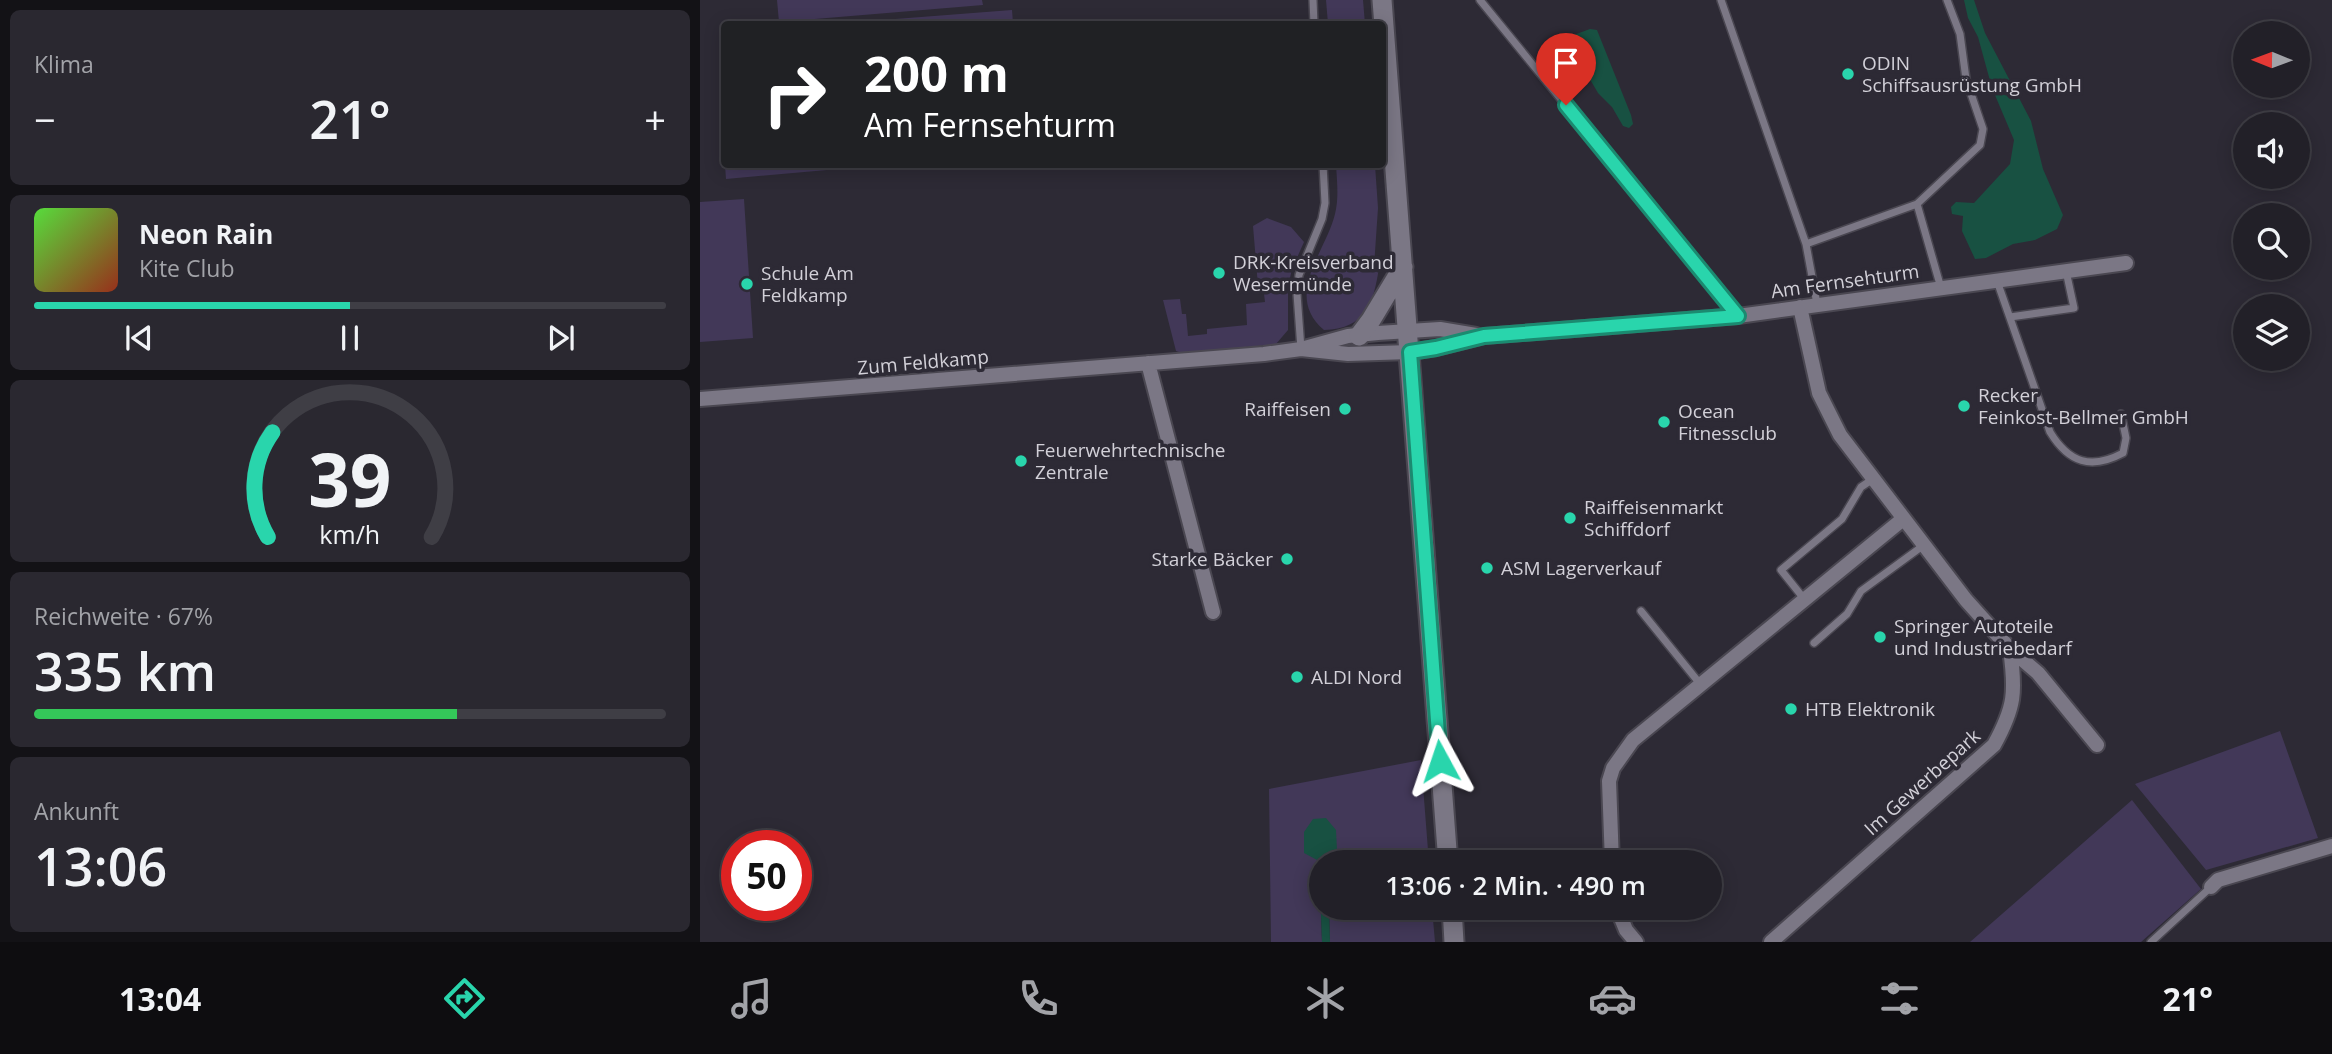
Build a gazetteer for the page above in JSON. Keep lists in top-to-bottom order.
{
  "streets": {
    "street": ["Am Fernsehturm", "Zum Feldkamp", "Im Gewerbepark"]
  },
  "crossings": [
    ["Am Fernsehturm", "Zum Feldkamp"]
  ],
  "places": [
    "ODIN Schiffsausrüstung GmbH",
    "DRK-Kreisverband Wesermünde",
    "Schule Am Feldkamp",
    "Recker Feinkost-Bellmer GmbH",
    "Raiffeisen",
    "Ocean Fitnessclub",
    "Feuerwehrtechnische Zentrale",
    "Raiffeisenmarkt Schiffdorf",
    "Starke Bäcker",
    "ASM Lagerverkauf",
    "Springer Autoteile und Industriebedarf",
    "ALDI Nord",
    "HTB Elektronik"
  ],
  "north": "left",
  "page": {
    "tile": [
      "Klima",
      ["Reichweite · 67%", "335 km"],
      ["Ankunft", "13:06"]
    ],
    "turn": ["200 m", "Am Fernsehturm"],
    "heat": ["−", "21°", "+"],
    "song": ["Neon Rain", "Kite Club"],
    "limit": "50",
    "trip": "13:06 · 2 Min. · 490 m",
    "tabs": ["13:04", "21°"],
    "gauge": ["39", "km/h"]
  }
}
